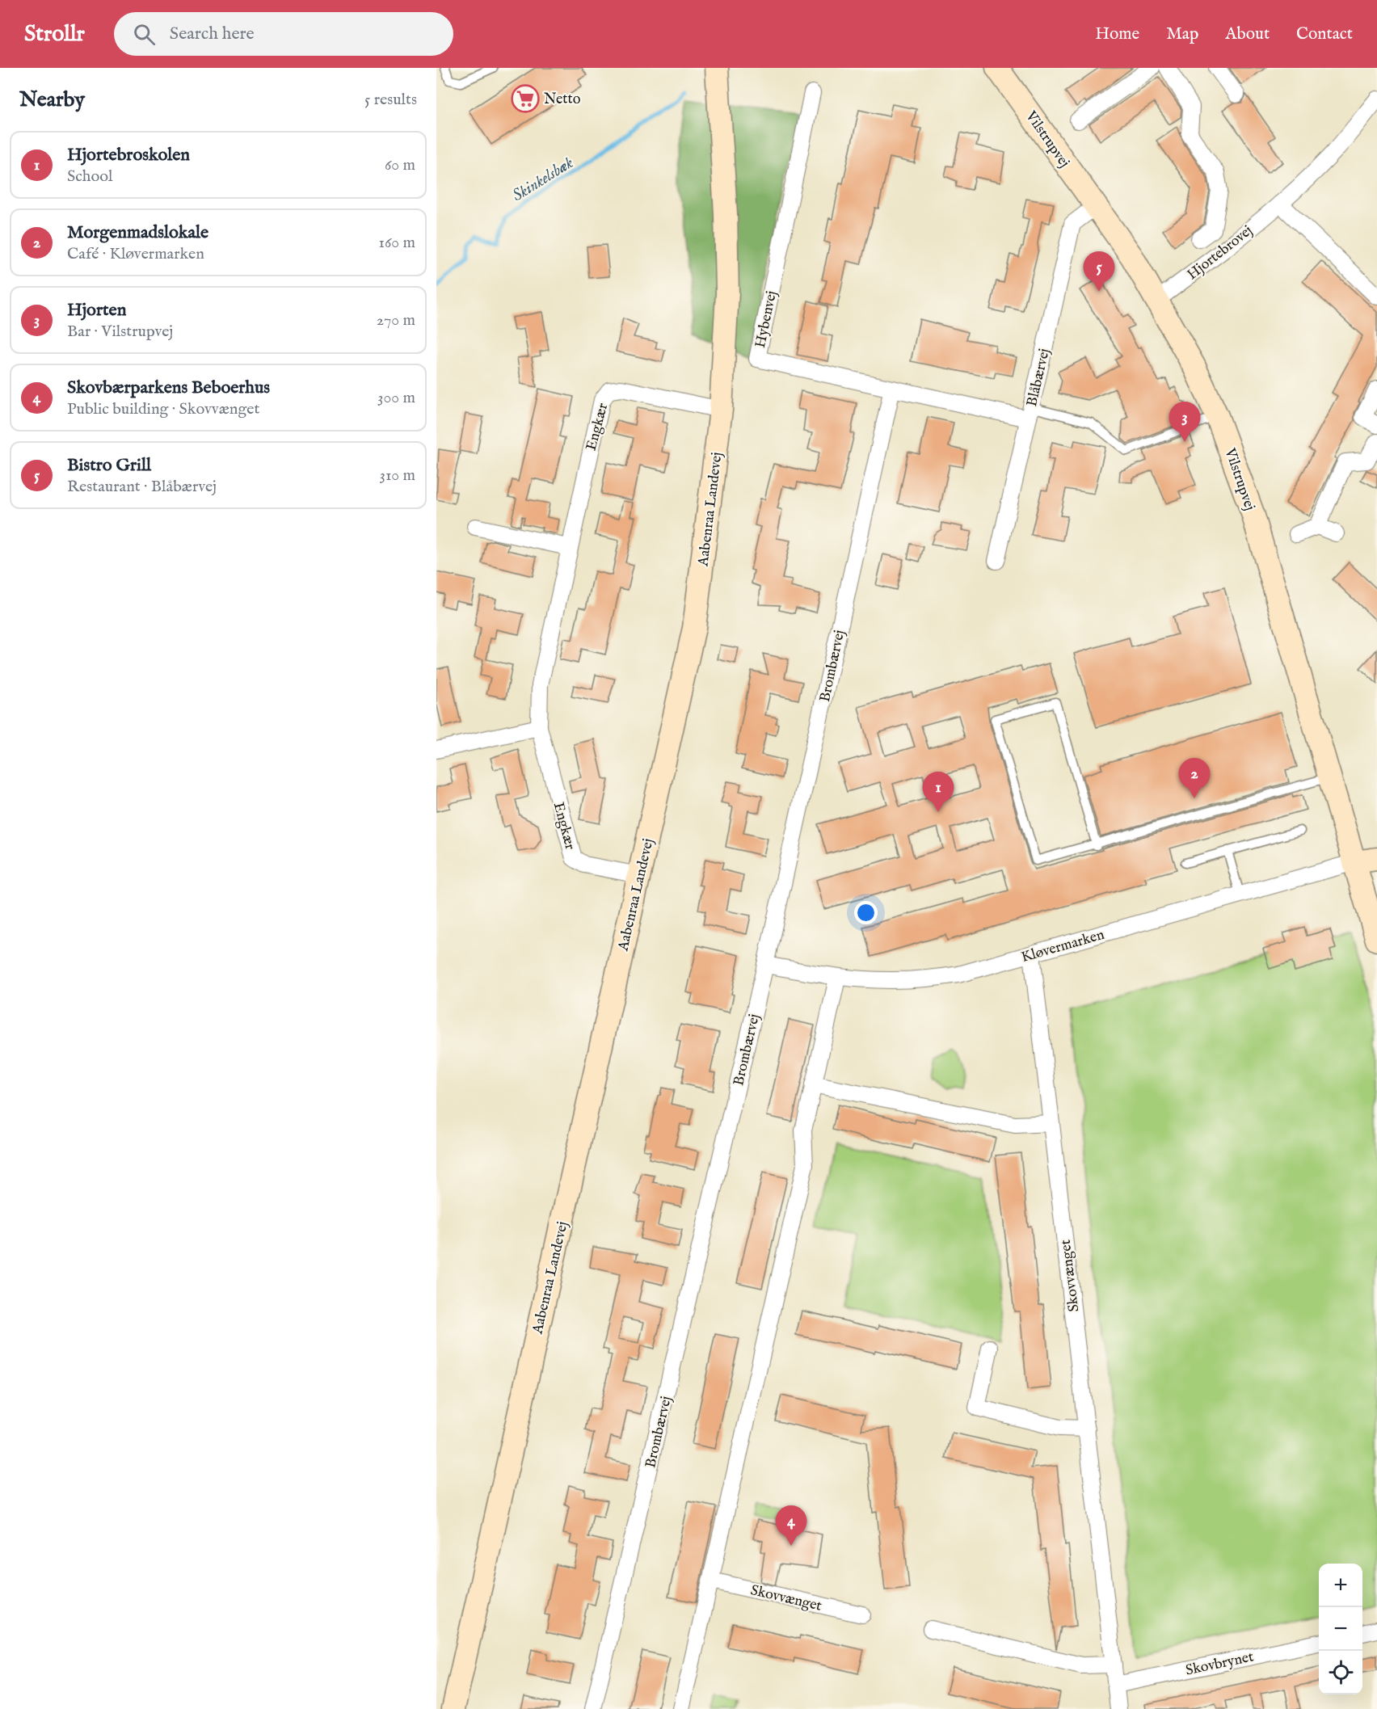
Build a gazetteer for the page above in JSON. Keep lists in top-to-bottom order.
{
  "streets": {
    "main road": ["Vilstrupvej", "Aabenraa Landevej"],
    "street": [
      "Hjortebrovej",
      "Hybenvej",
      "Blåbærvej",
      "Engkær",
      "Brombærvej",
      "Kløvermarken",
      "Skovvænget",
      "Skovbrynet"
    ]
  },
  "crossings": [
    ["Vilstrupvej", "Hjortebrovej"],
    ["Vilstrupvej", "Blåbærvej"],
    ["Vilstrupvej", "Kløvermarken"],
    ["Hybenvej", "Blåbærvej"],
    ["Hybenvej", "Brombærvej"],
    ["Engkær", "Aabenraa Landevej"],
    ["Brombærvej", "Kløvermarken"],
    ["Kløvermarken", "Skovvænget"],
    ["Skovvænget", "Skovbrynet"]
  ],
  "water": ["Skinkelsbæk"],
  "places": {
    "supermarket": ["Netto"]
  },
  "page": {
    "header": "Strollr",
    "search": "Search here",
    "nav": [
      "Home",
      "Map",
      "About",
      "Contact"
    ],
    "heading": ["Nearby", "5 results"],
    "list": [
      {
        "mark": "1",
        "name": "Hjortebroskolen",
        "note": "School",
        "value": "60 m"
      },
      {
        "mark": "2",
        "name": "Morgenmadslokale",
        "note": "Café · Kløvermarken",
        "value": "160 m"
      },
      {
        "mark": "3",
        "name": "Hjorten",
        "note": "Bar · Vilstrupvej",
        "value": "270 m"
      },
      {
        "mark": "4",
        "name": "Skovbærparkens Beboerhus",
        "note": "Public building · Skovvænget",
        "value": "300 m"
      },
      {
        "mark": "5",
        "name": "Bistro Grill",
        "note": "Restaurant · Blåbærvej",
        "value": "310 m"
      }
    ],
    "pins": [
      "5",
      "3",
      "2",
      "1",
      "4"
    ],
    "map_buttons": ["+", "−"]
  }
}
